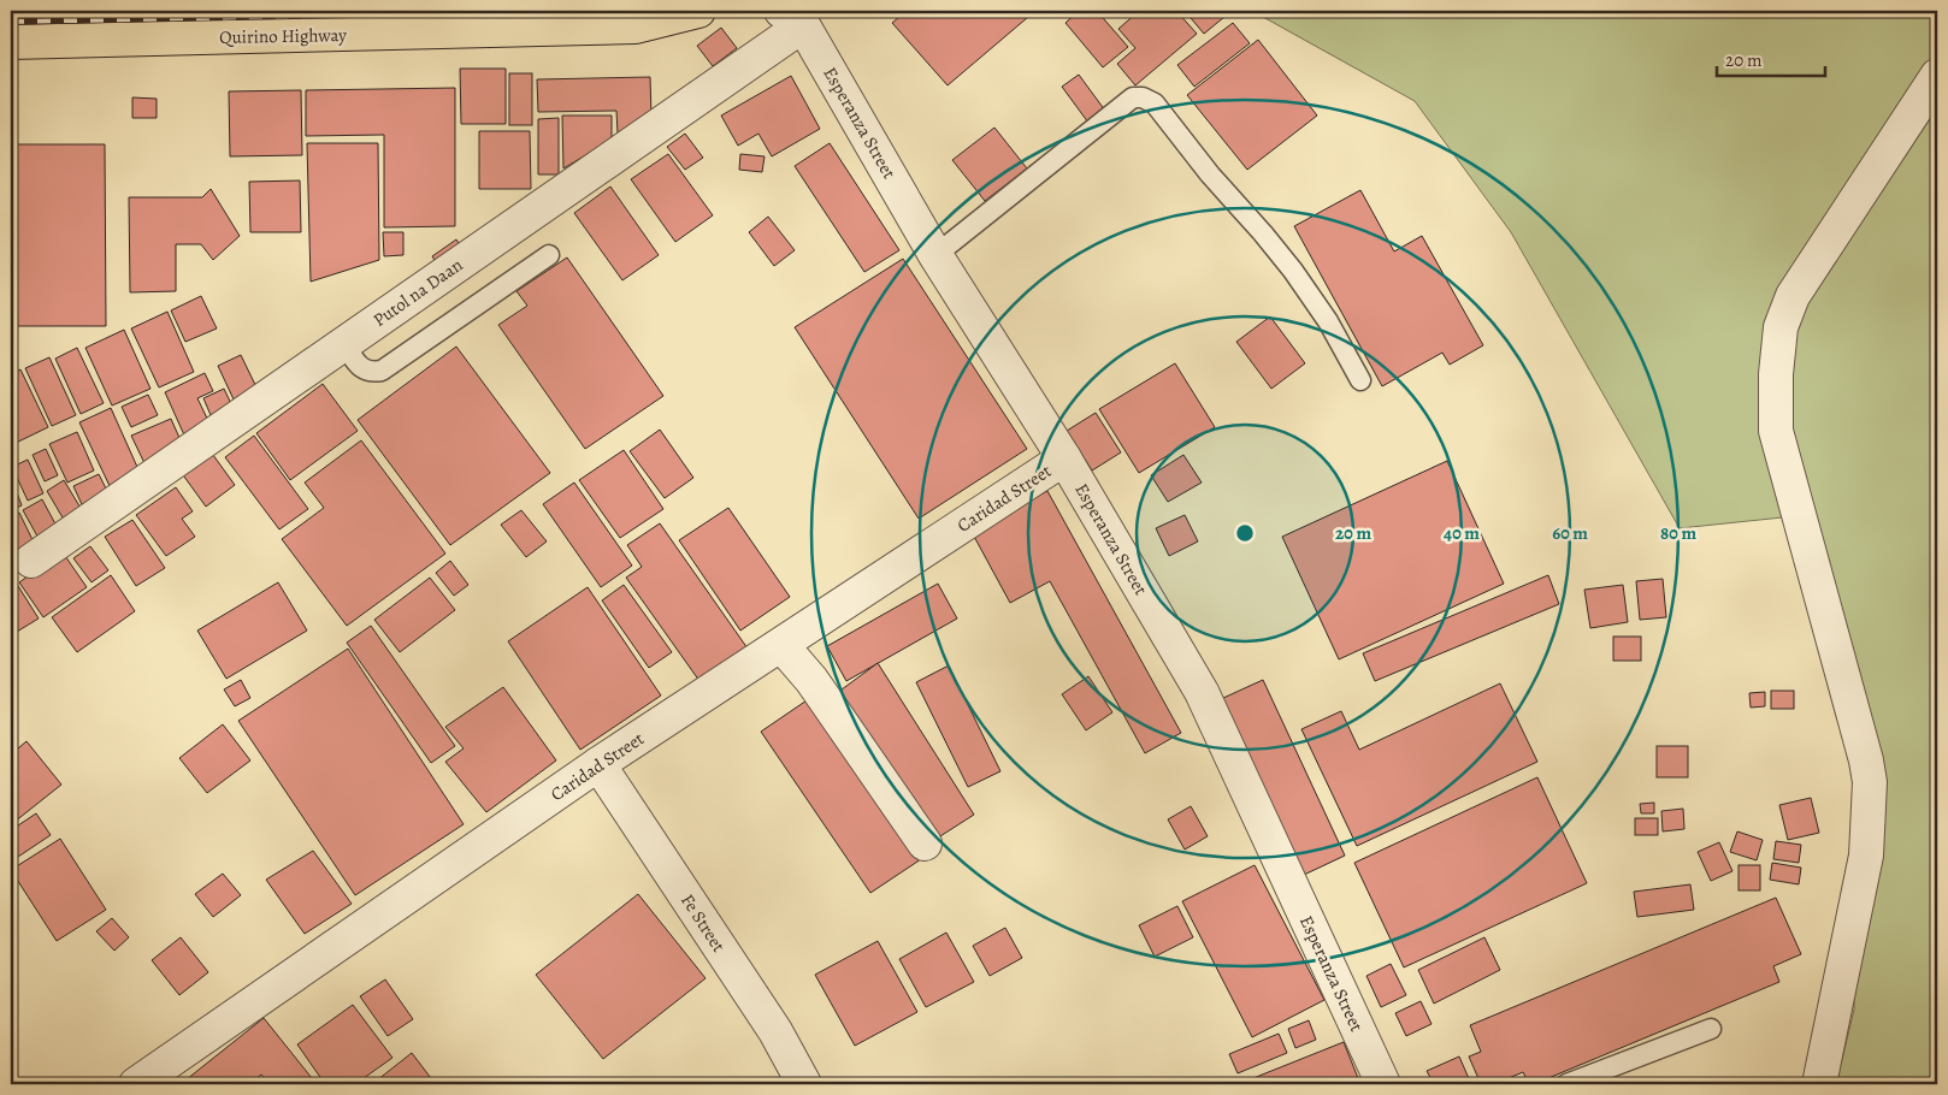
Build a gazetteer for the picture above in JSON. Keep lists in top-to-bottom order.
{
  "streets": {
    "main road": ["Quirino Highway"],
    "street": [
      "Esperanza Street",
      "Putol na Daan",
      "Caridad Street",
      "Fe Street"
    ]
  },
  "crossings": [
    ["Esperanza Street", "Putol na Daan"],
    ["Esperanza Street", "Caridad Street"],
    ["Caridad Street", "Fe Street"]
  ],
  "scale_bar": "20 m",
  "rings": [
    "20 m",
    "40 m",
    "60 m",
    "80 m"
  ]
}
